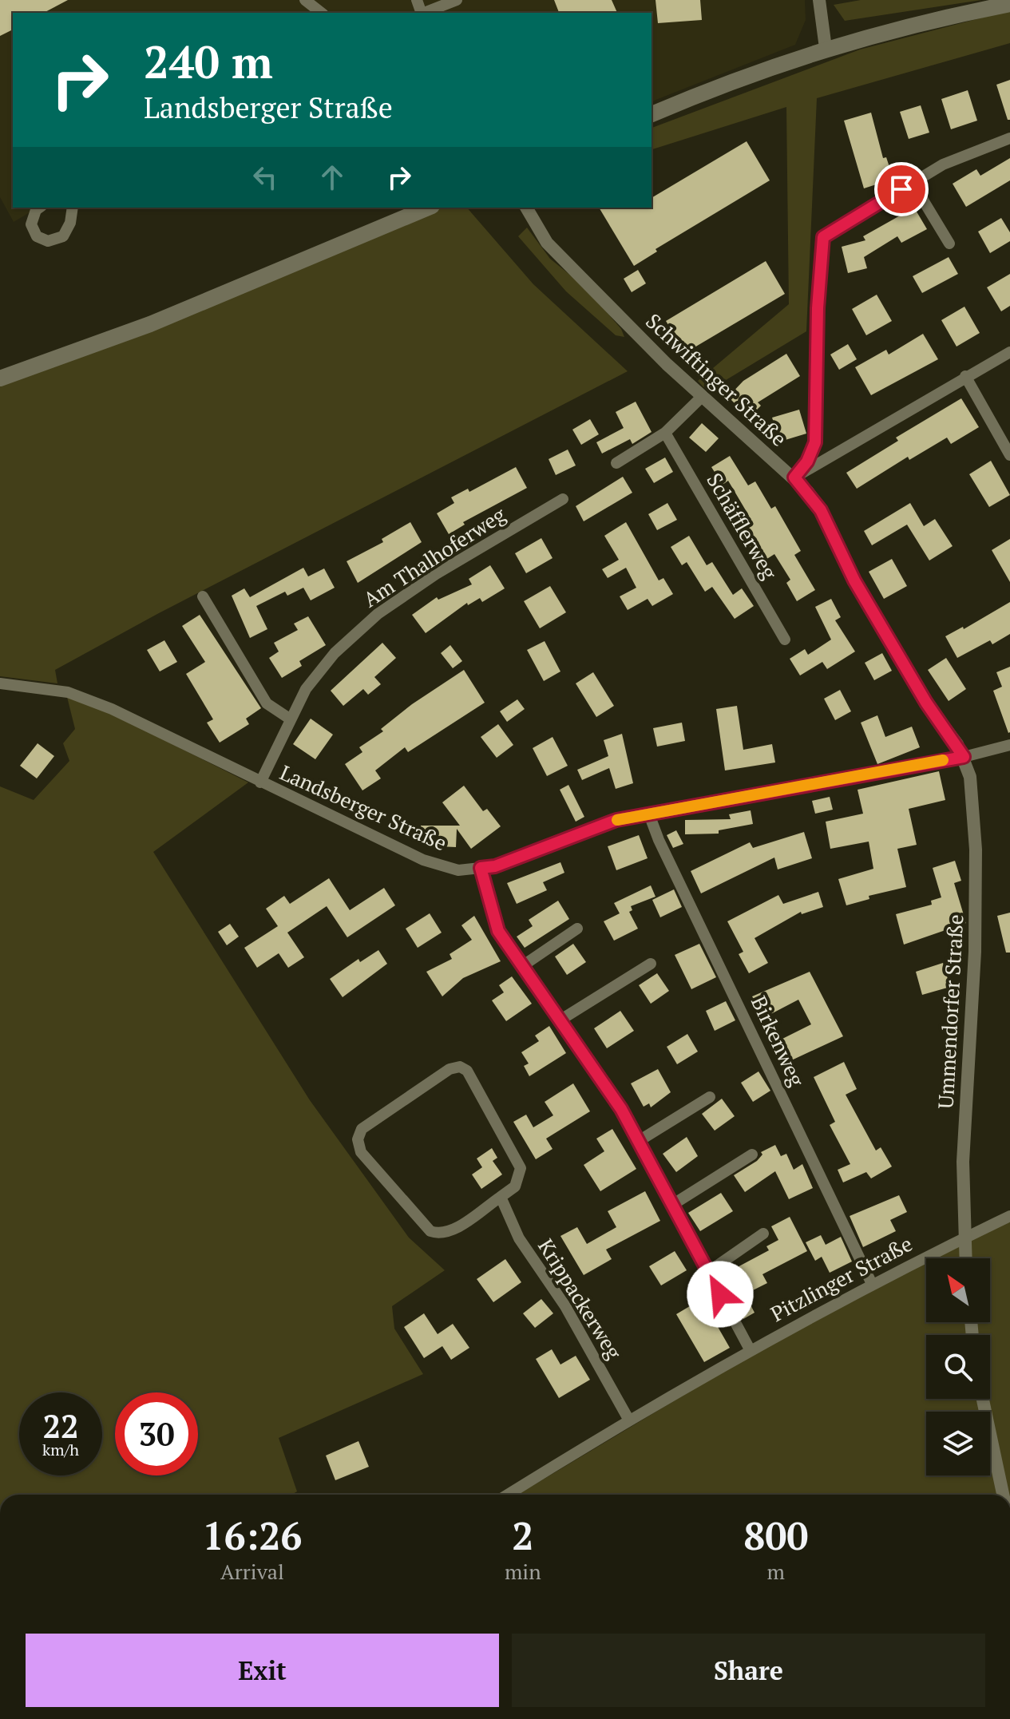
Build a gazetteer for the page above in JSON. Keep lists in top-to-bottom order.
{
  "streets": {
    "street": [
      "Schwiftinger Straße",
      "Schäfflerweg",
      "Am Thalhoferweg",
      "Landsberger Straße",
      "Ummendorfer Straße",
      "Birkenweg",
      "Pitzlinger Straße",
      "Krippackerweg"
    ]
  },
  "crossings": [
    ["Schwiftinger Straße", "Landsberger Straße"],
    ["Schwiftinger Straße", "Ummendorfer Straße"],
    ["Am Thalhoferweg", "Landsberger Straße"],
    ["Landsberger Straße", "Ummendorfer Straße"],
    ["Landsberger Straße", "Birkenweg"],
    ["Ummendorfer Straße", "Pitzlinger Straße"],
    ["Birkenweg", "Pitzlinger Straße"],
    ["Pitzlinger Straße", "Krippackerweg"]
  ],
  "north": "top left",
  "page": {
    "turn": ["240 m", "Landsberger Straße"],
    "speed": "22 km/h",
    "limit": "30",
    "eta": [
      "16:26",
      "Arrival",
      "2",
      "min",
      "800",
      "m"
    ],
    "buttons": ["Exit", "Share"]
  }
}
